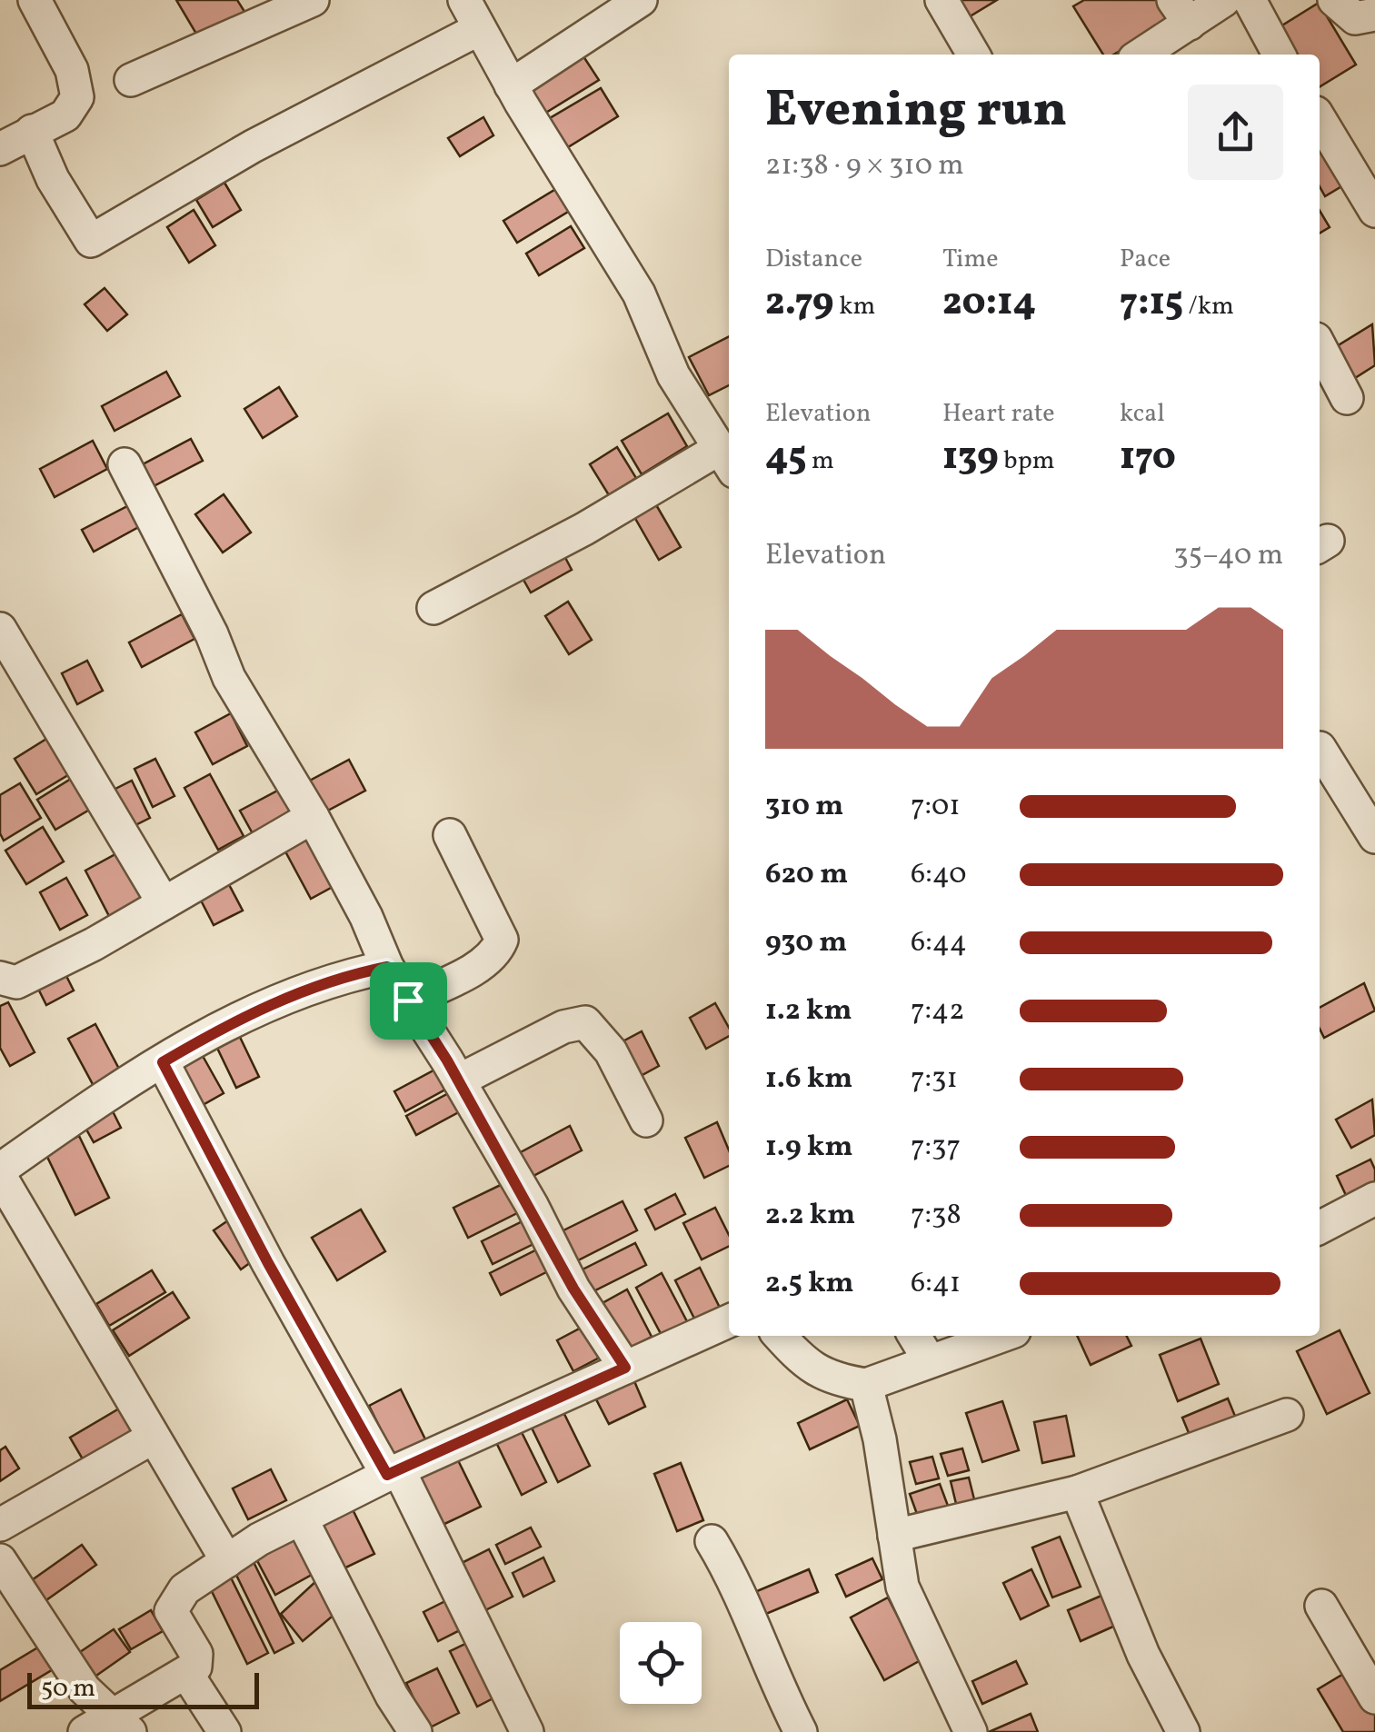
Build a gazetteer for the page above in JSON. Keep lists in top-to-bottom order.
{
  "scale_bar": "50 m",
  "page": {
    "heading": ["Evening run", "21:38 · 9 × 310 m"],
    "stats": [
      ["Distance", "2.79 km"],
      ["Time", "20:14"],
      ["Pace", "7:15 /km"],
      ["Elevation", "45 m"],
      ["Heart rate", "139 bpm"],
      ["kcal", "170"]
    ],
    "chart": ["Elevation", "35–40 m"],
    "list": [
      {
        "name": "310 m",
        "note": "7:01"
      },
      {
        "name": "620 m",
        "note": "6:40"
      },
      {
        "name": "930 m",
        "note": "6:44"
      },
      {
        "name": "1.2 km",
        "note": "7:42"
      },
      {
        "name": "1.6 km",
        "note": "7:31"
      },
      {
        "name": "1.9 km",
        "note": "7:37"
      },
      {
        "name": "2.2 km",
        "note": "7:38"
      },
      {
        "name": "2.5 km",
        "note": "6:41"
      }
    ],
    "scale": "50 m"
  }
}
